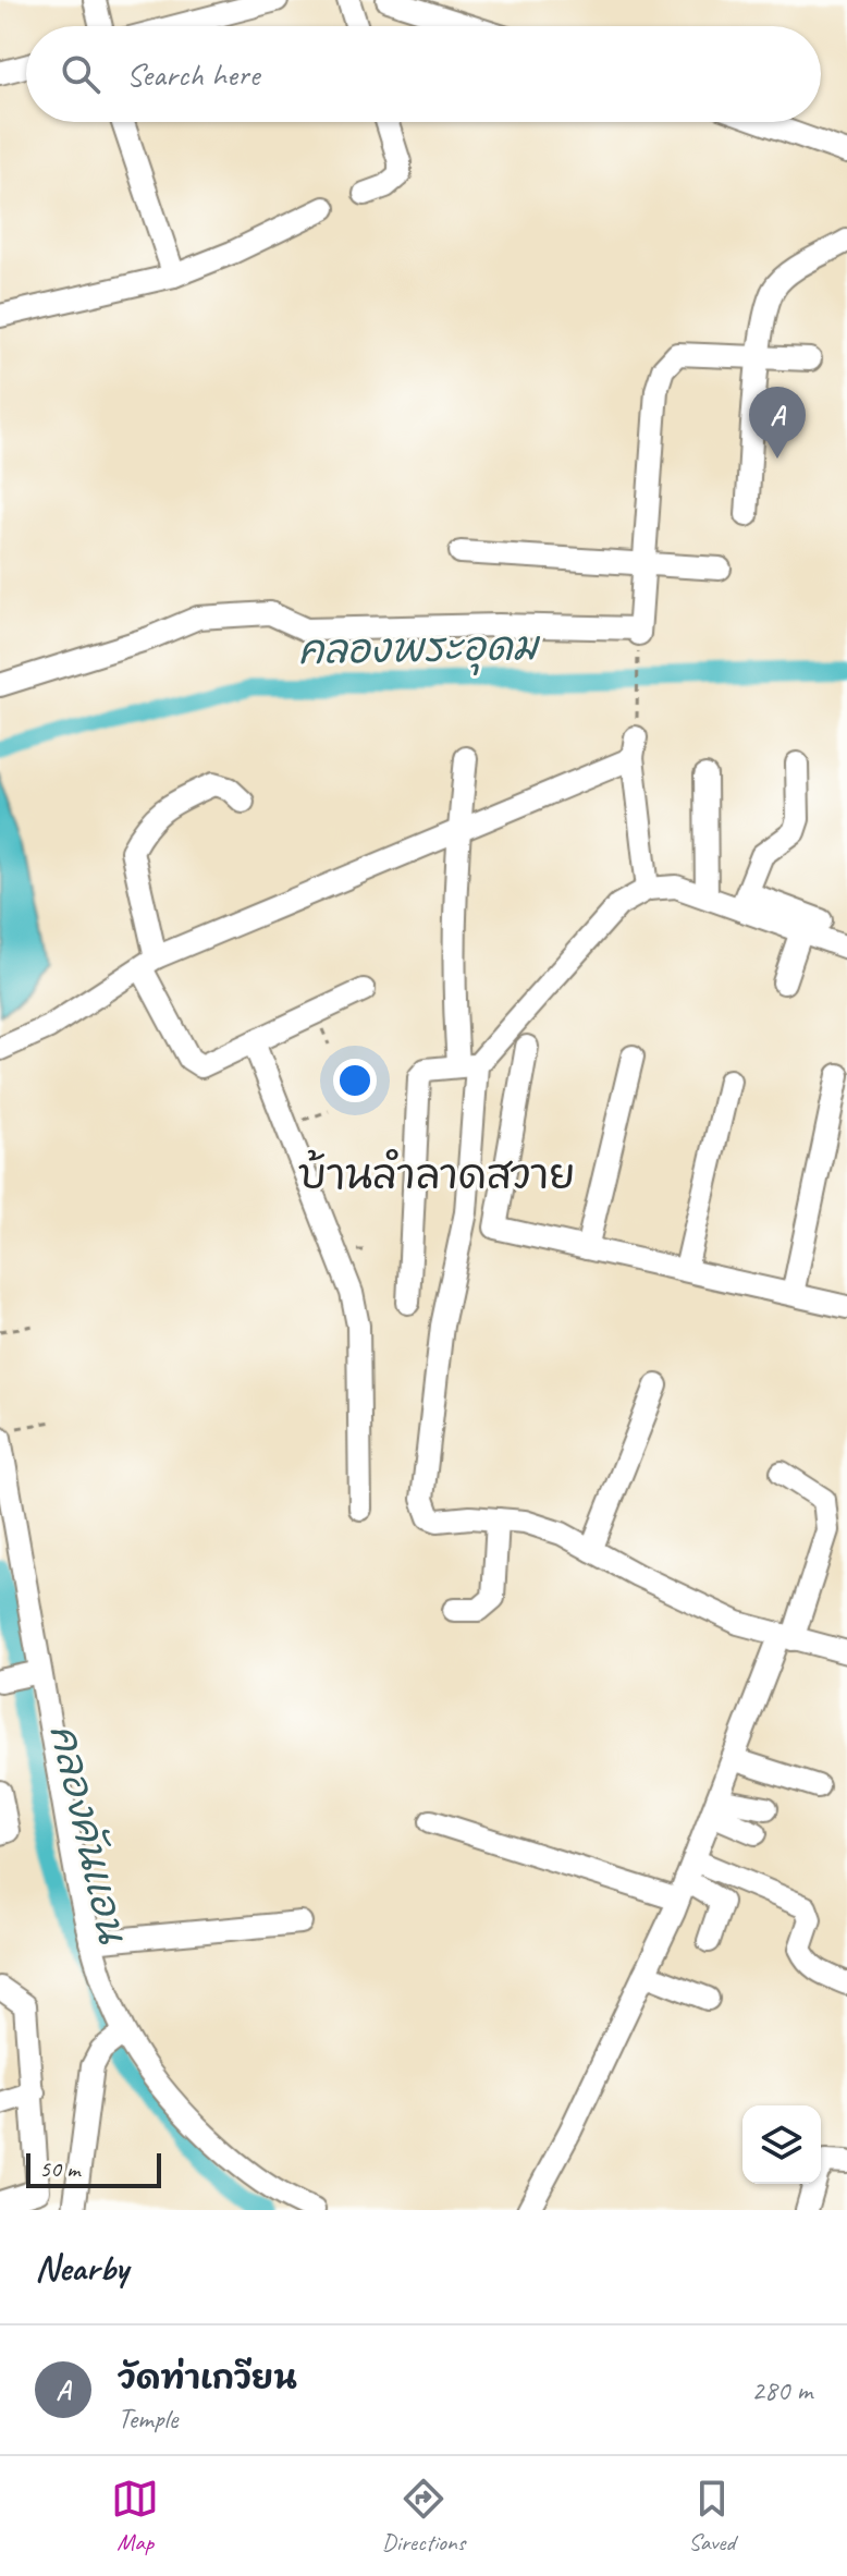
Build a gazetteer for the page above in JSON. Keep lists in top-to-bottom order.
{
  "districts": ["บ้านลำลาดสวาย"],
  "water": ["คลองพระอุดม", "คลองคันแอน"],
  "scale_bar": "50 m",
  "page": {
    "search": "Search here",
    "pins": "A",
    "scale": "50 m",
    "heading": "Nearby",
    "list": [
      {
        "mark": "A",
        "name": "วัดท่าเกวียน",
        "note": "Temple",
        "value": "280 m"
      }
    ],
    "nav": ["Map", "Directions", "Saved"]
  }
}
